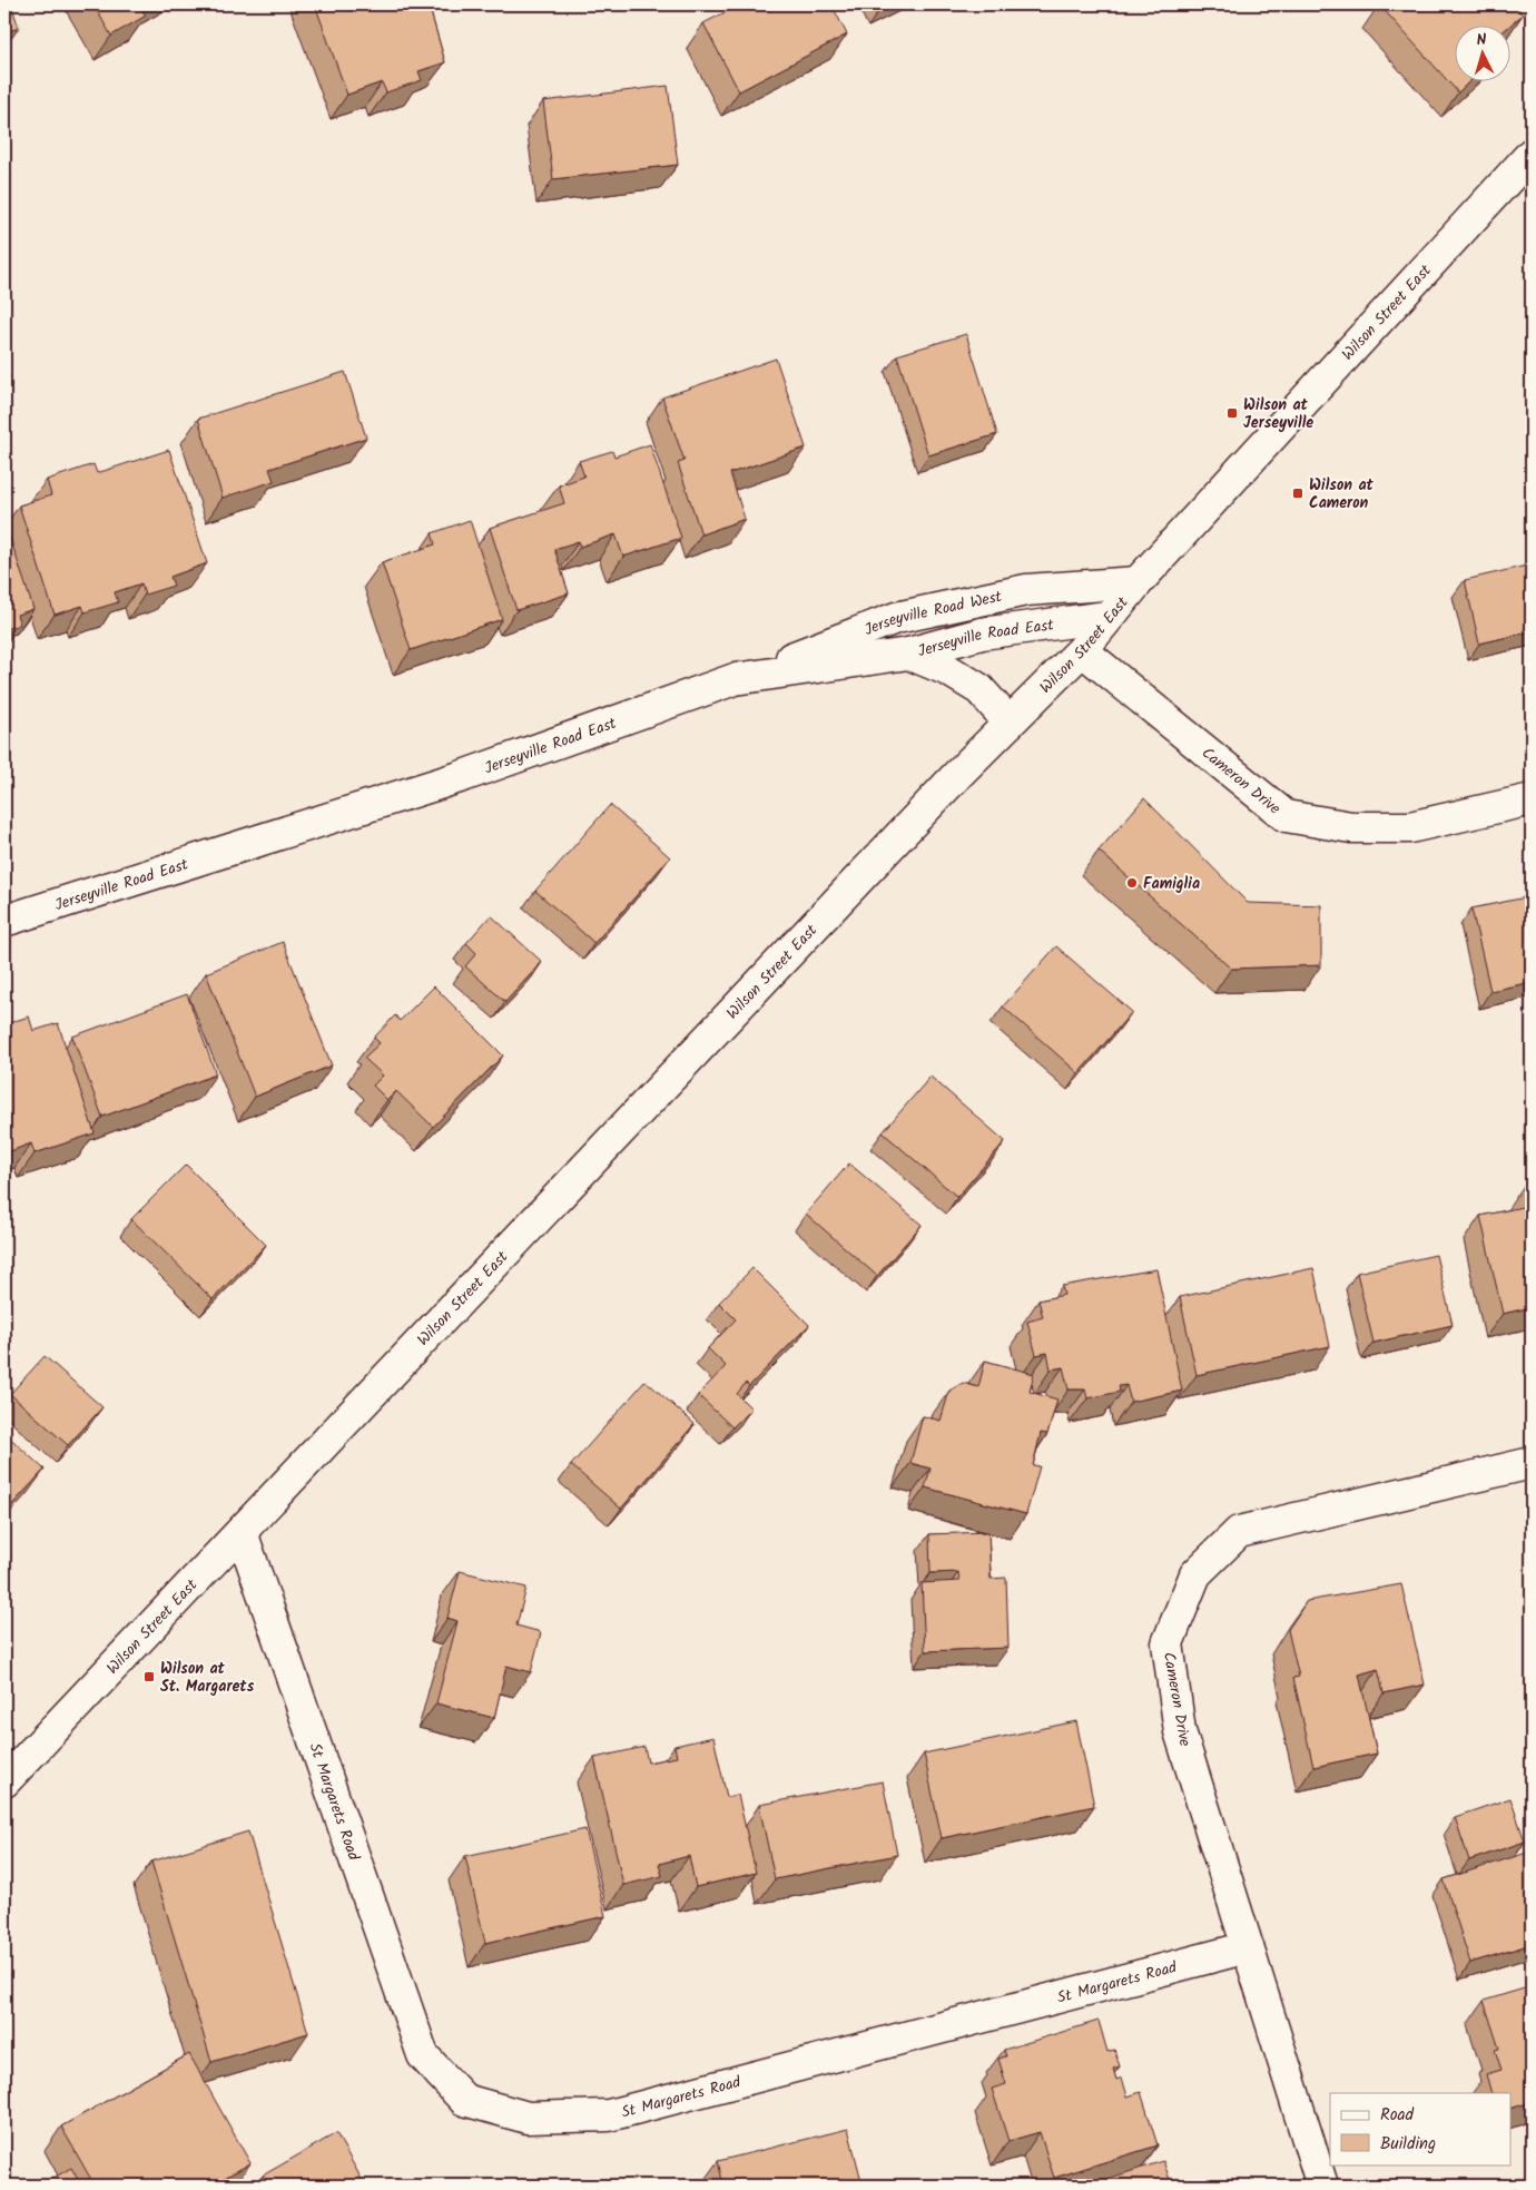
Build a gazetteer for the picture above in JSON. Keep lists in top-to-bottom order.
{
  "streets": {
    "main road": [
      "Wilson Street East",
      "Jerseyville Road West",
      "Jerseyville Road East",
      "Cameron Drive",
      "St Margarets Road"
    ]
  },
  "crossings": [
    ["Wilson Street East", "Jerseyville Road West"],
    ["Wilson Street East", "Jerseyville Road East"],
    ["Wilson Street East", "Cameron Drive"],
    ["Wilson Street East", "St Margarets Road"],
    ["Jerseyville Road West", "Jerseyville Road East"],
    ["Cameron Drive", "St Margarets Road"]
  ],
  "places": {
    "transit": ["Wilson at Jerseyville", "Wilson at Cameron", "Wilson at St. Margarets"],
    "other": ["Famiglia"]
  },
  "legend": ["Road", "Building"],
  "north": "top"
}
